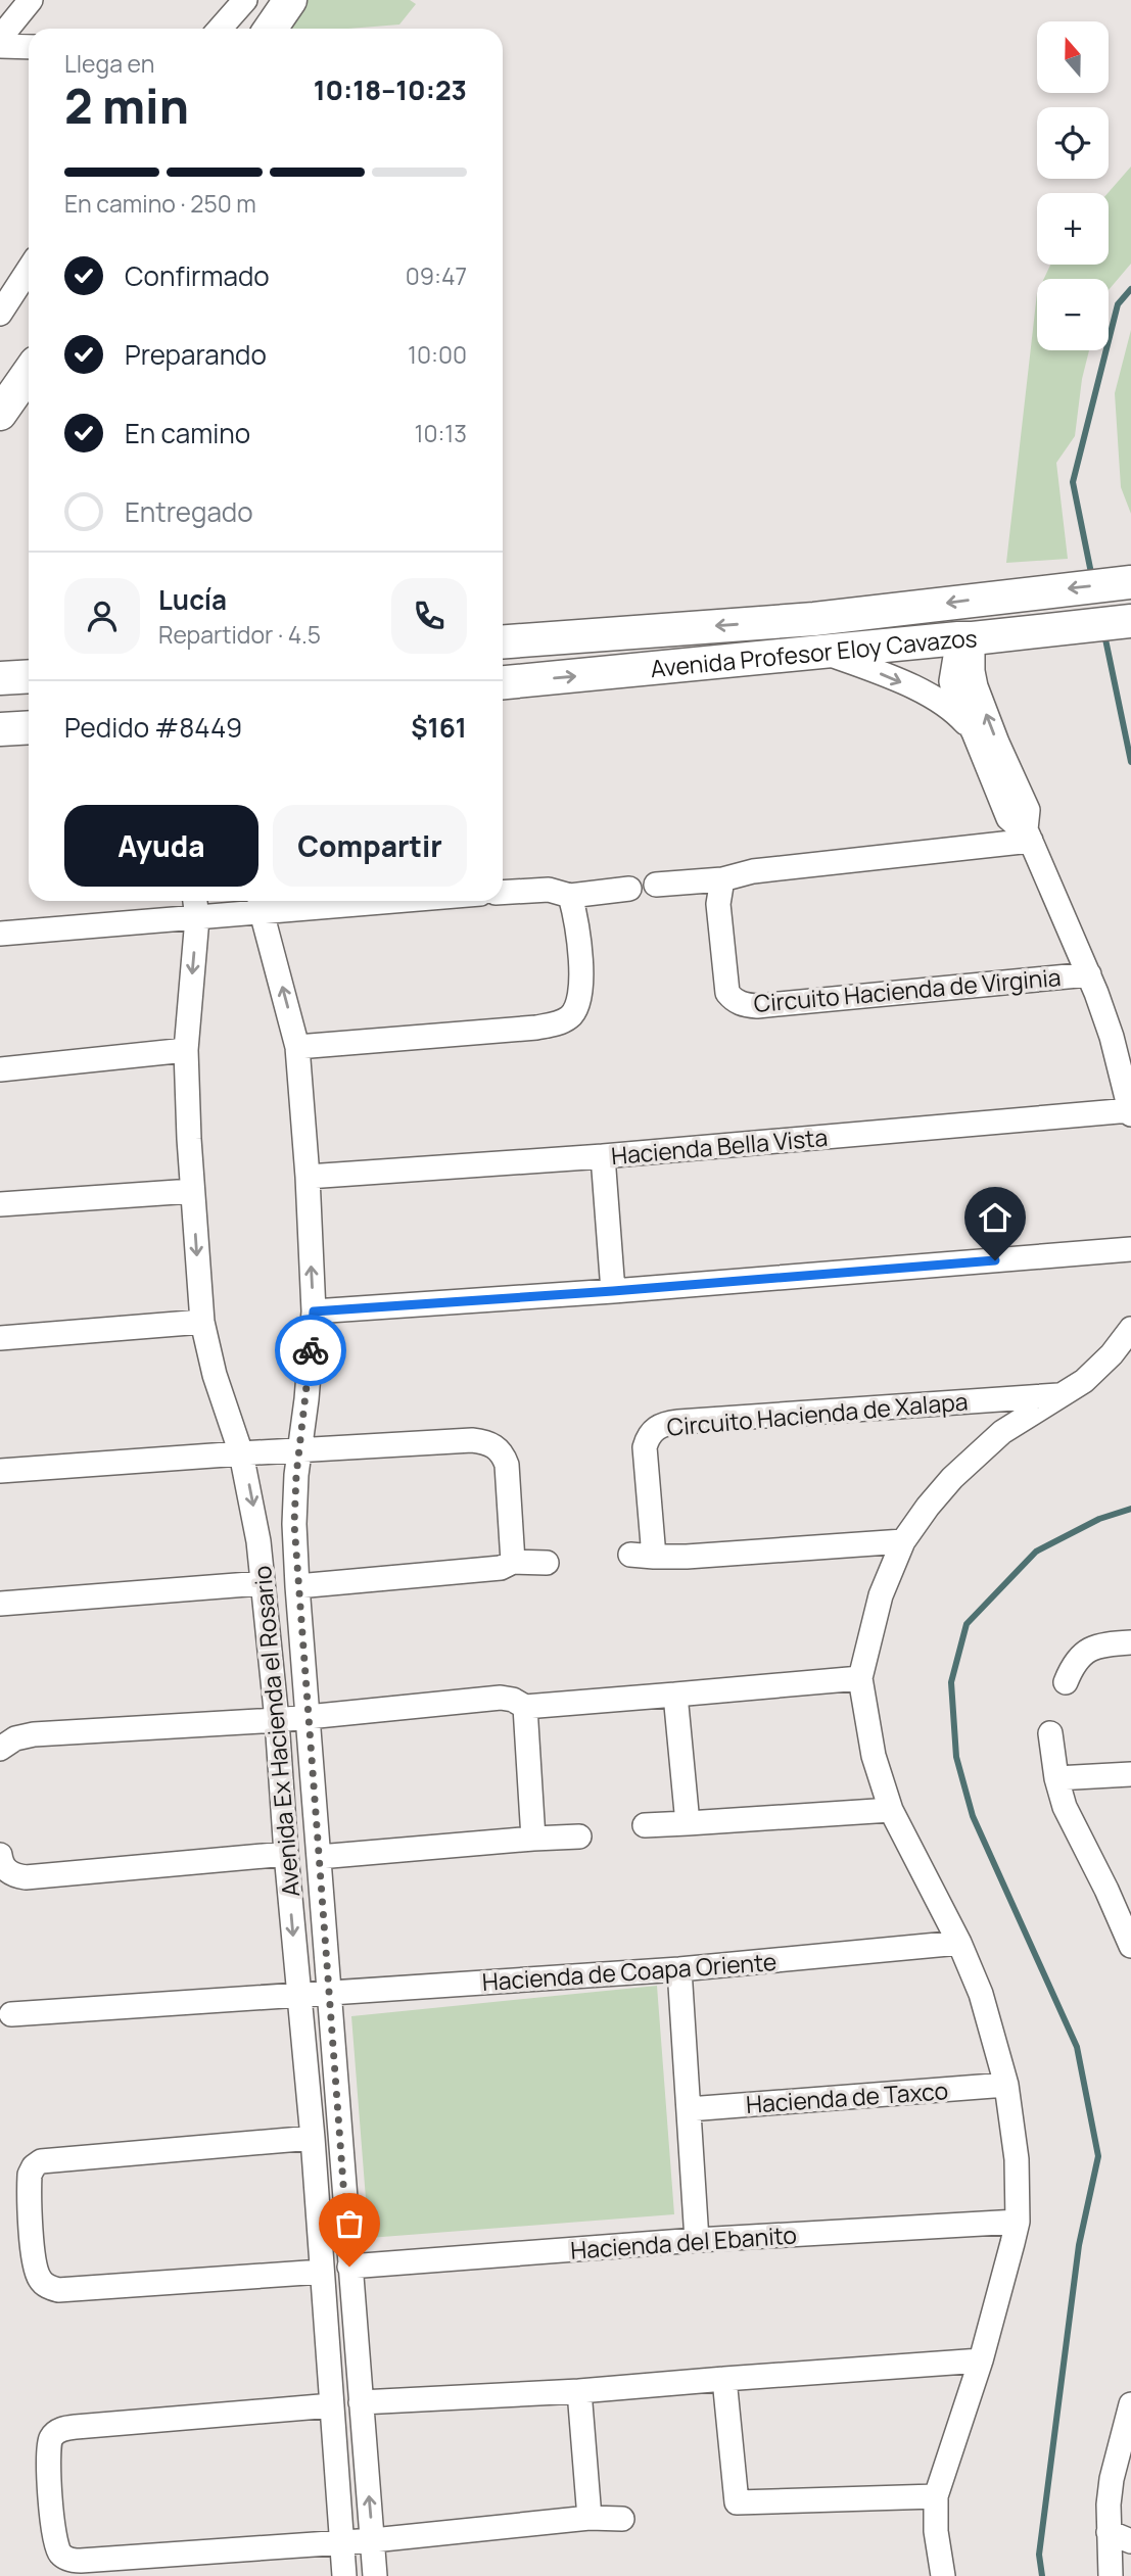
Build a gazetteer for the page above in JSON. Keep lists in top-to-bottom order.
{
  "streets": {
    "main road": ["Avenida Profesor Eloy Cavazos"],
    "street": [
      "Circuito Hacienda de Virginia",
      "Hacienda Bella Vista",
      "Circuito Hacienda de Xalapa",
      "Avenida Ex Hacienda el Rosario",
      "Hacienda de Coapa Oriente",
      "Hacienda de Taxco",
      "Hacienda del Ebanito"
    ]
  },
  "crossings": [
    ["Hacienda Bella Vista", "Avenida Ex Hacienda el Rosario"],
    ["Avenida Ex Hacienda el Rosario", "Hacienda de Coapa Oriente"],
    ["Avenida Ex Hacienda el Rosario", "Hacienda del Ebanito"]
  ],
  "north": "top",
  "page": {
    "map_buttons": ["+", "−"],
    "heading": ["2 min", "Llega en", "10:18–10:23"],
    "panel": [
      "Lucía",
      "Repartidor · 4.5",
      "Pedido #8449",
      "$161"
    ],
    "bar": "En camino · 250 m",
    "list": [
      ["Confirmado", "09:47"],
      ["Preparando", "10:00"],
      ["En camino", "10:13"],
      "Entregado"
    ],
    "buttons": ["Ayuda", "Compartir"]
  }
}
